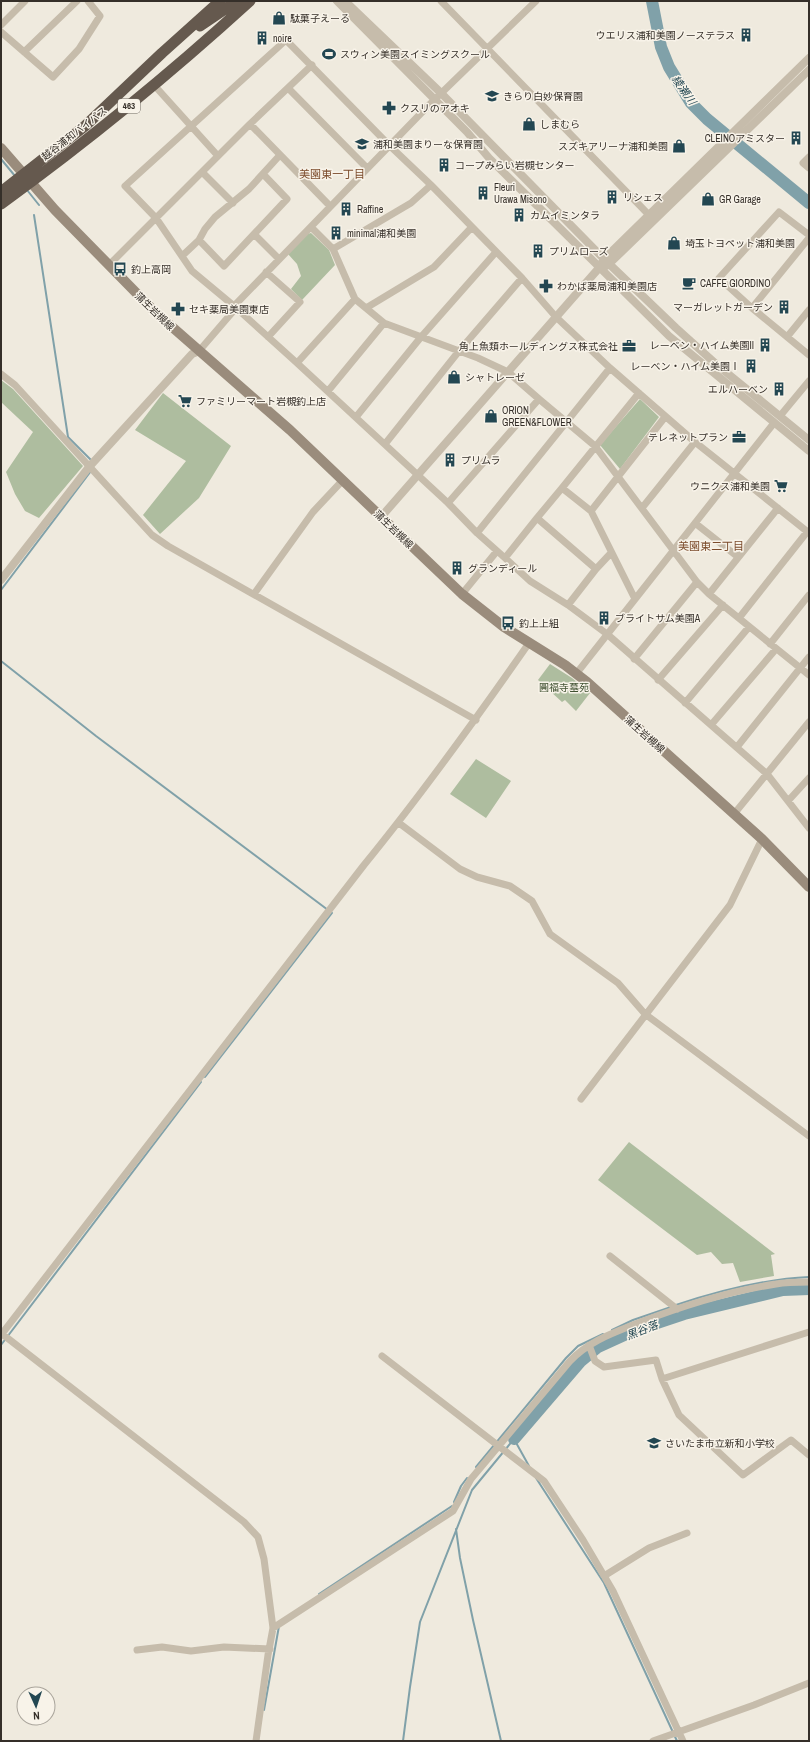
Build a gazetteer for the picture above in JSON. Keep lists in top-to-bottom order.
{
  "streets": {
    "highway": ["463", "越谷浦和バイパス"],
    "main road": ["蒲生岩槻線"]
  },
  "crossings": [
    ["越谷浦和バイパス", "蒲生岩槻線"]
  ],
  "districts": ["美園東一丁目", "美園東二丁目"],
  "water": ["綾瀬川", "黒谷落"],
  "parks": ["圓福寺墓苑"],
  "places": {
    "shop": [
      "駄菓子えーる",
      "しまむら",
      "スズキアリーナ浦和美園",
      "GR Garage",
      "埼玉トヨペット浦和美園",
      "シャトレーゼ",
      "ORION GREEN&FLOWER"
    ],
    "building": [
      "ウエリス浦和美園ノーステラス",
      "noire",
      "CLEINOアミスター",
      "コープみらい岩槻センター",
      "Fleuri Urawa Misono",
      "リシェス",
      "Raffine",
      "カムイミンタラ",
      "minimal浦和美園",
      "プリムローズ",
      "マーガレットガーデン",
      "レーベン・ハイム美園II",
      "レーベン・ハイム美園Ⅰ",
      "エルハーベン",
      "プリムラ",
      "グランディール",
      "ブライトサム美園A"
    ],
    "sports": ["スウィン美園スイミングスクール"],
    "school or university": ["きらり白妙保育園", "浦和美園まりーな保育園", "さいたま市立新和小学校"],
    "pharmacy": ["クスリのアオキ", "わかば薬局浦和美園店", "セキ薬局美園東店"],
    "bus stop": ["釣上高岡", "釣上上組"],
    "cafe": ["CAFFE GIORDINO"],
    "office": ["角上魚類ホールディングス株式会社", "テレネットプラン"],
    "supermarket": ["ファミリーマート岩槻釣上店", "ウニクス浦和美園"]
  },
  "north": "bottom"
}
